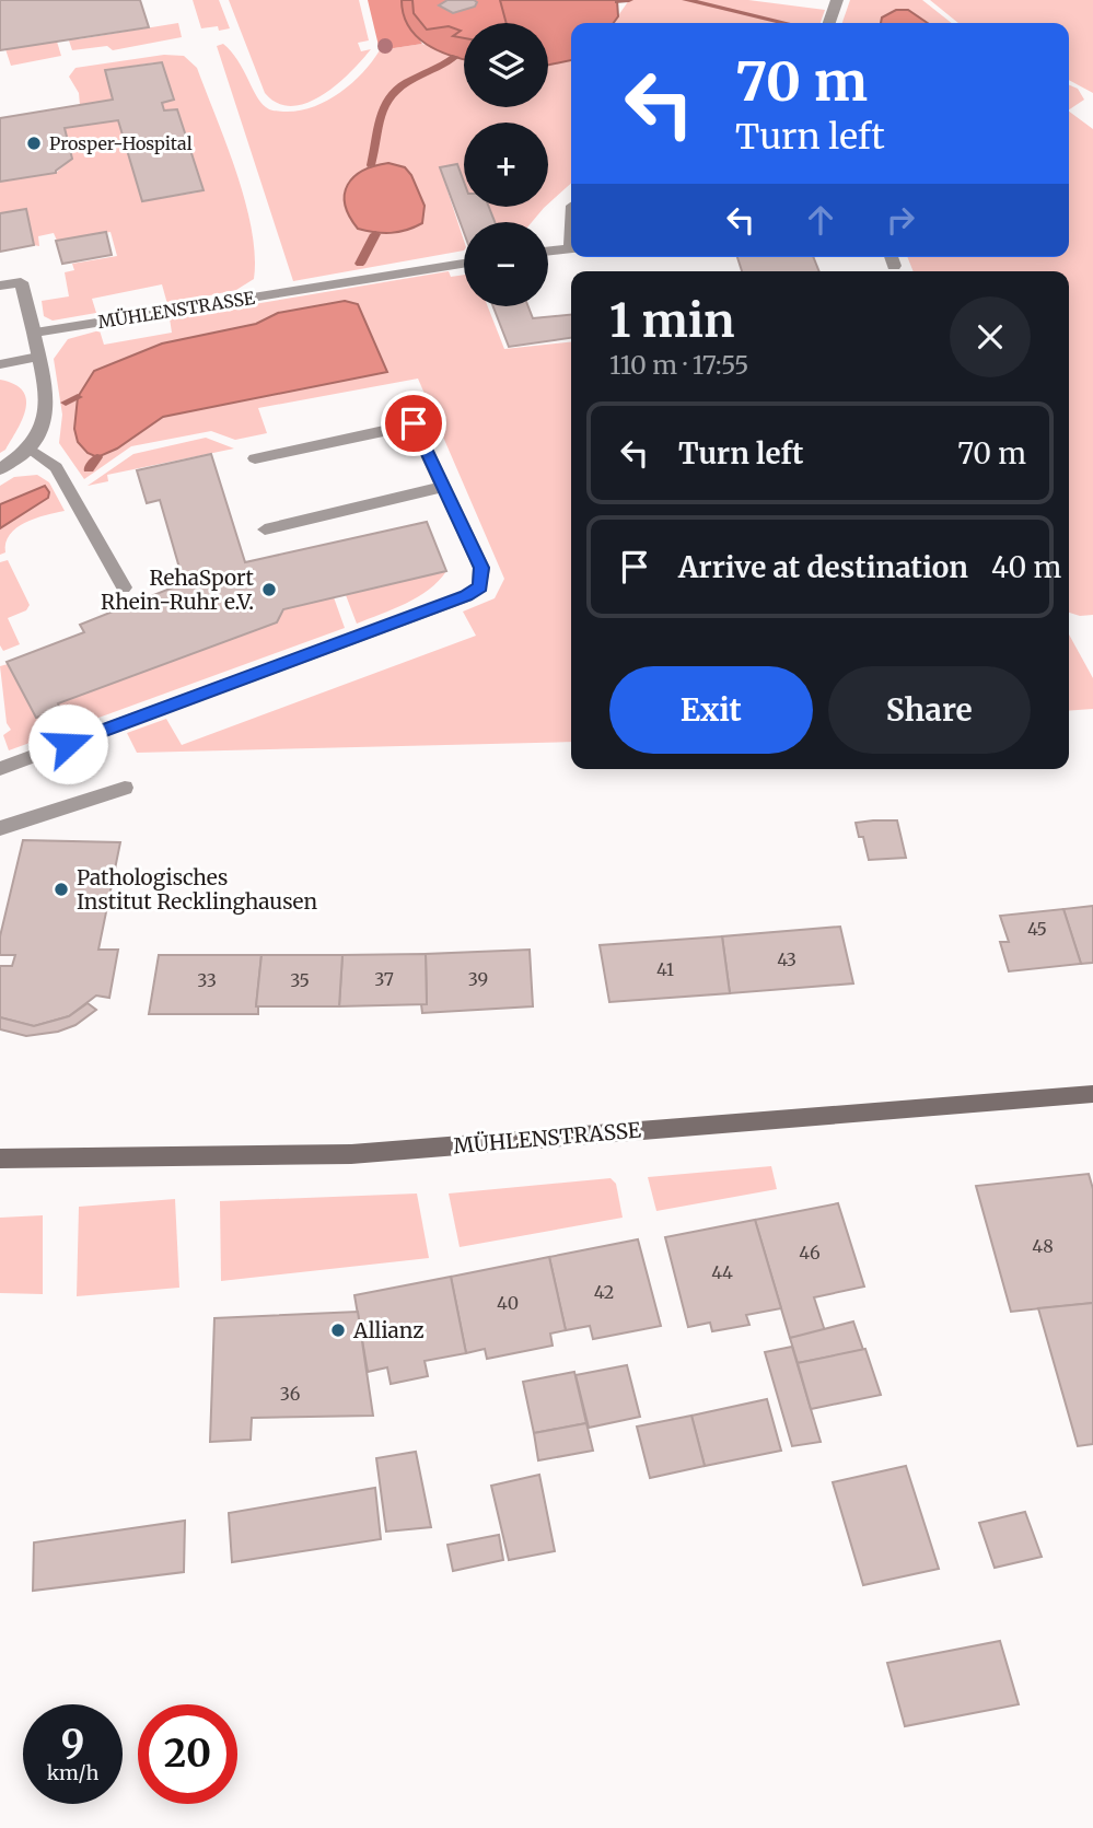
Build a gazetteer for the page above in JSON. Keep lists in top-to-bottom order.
{
  "streets": {
    "main road": ["MÜHLENSTRASSE"]
  },
  "places": [
    "Prosper-Hospital",
    "RehaSport Rhein-Ruhr e.V.",
    "Pathologisches Institut Recklinghausen",
    "Allianz"
  ],
  "house_numbers": [
    "45",
    "43",
    "41",
    "37",
    "39",
    "33",
    "35",
    "48",
    "46",
    "44",
    "42",
    "40",
    "36"
  ],
  "page": {
    "map_buttons": ["+", "−"],
    "turn": ["70 m", "Turn left"],
    "heading": ["1 min", "110 m · 17:55"],
    "list": [
      {
        "name": "Turn left",
        "value": "70 m"
      },
      {
        "name": "Arrive at destination",
        "value": "40 m"
      }
    ],
    "buttons": ["Exit", "Share"],
    "speed": "9 km/h",
    "limit": "20"
  }
}
